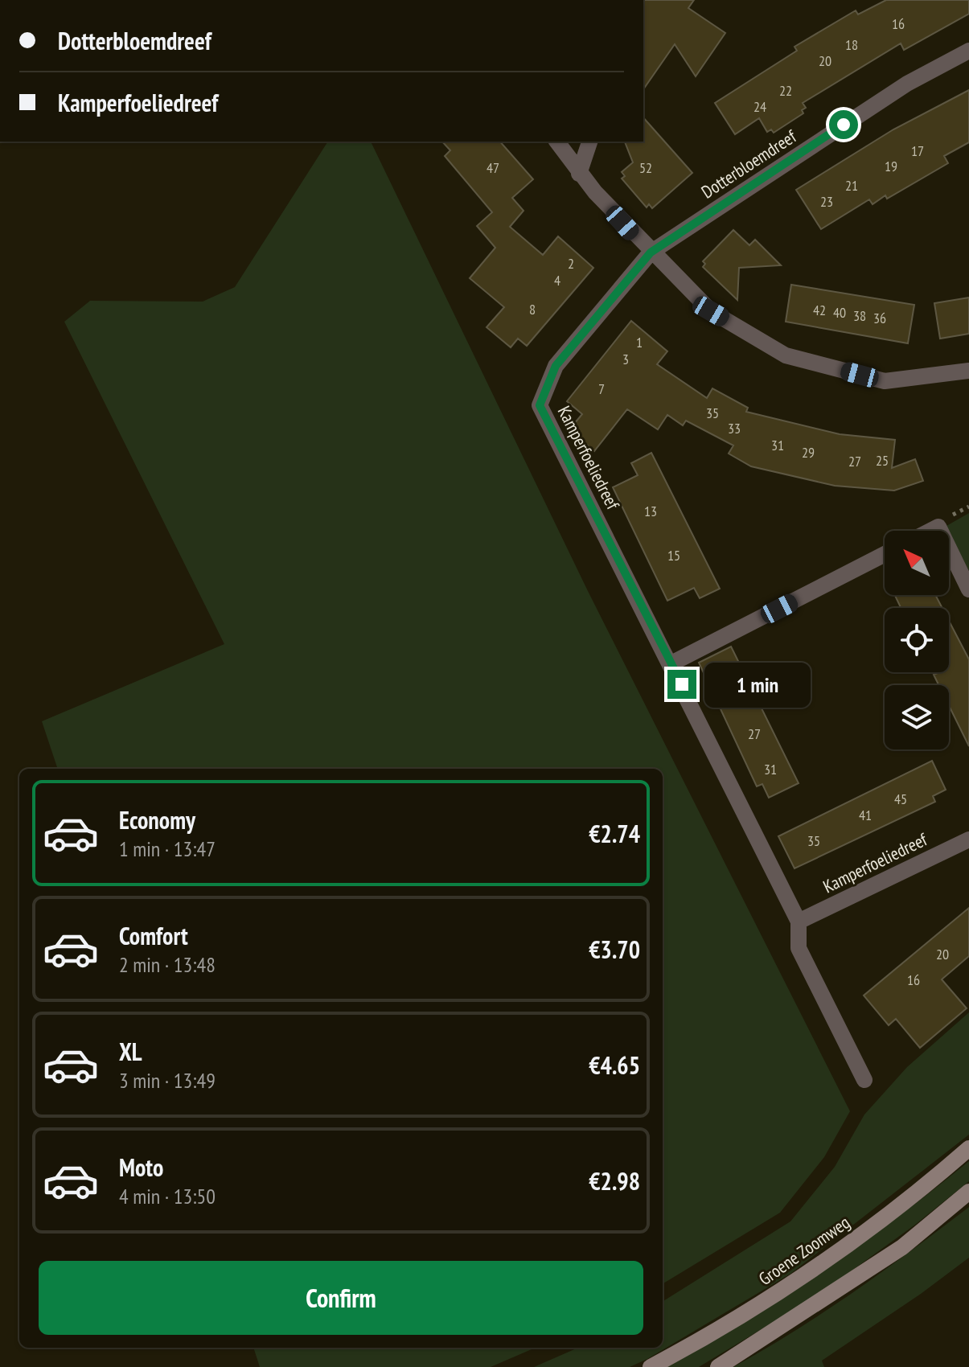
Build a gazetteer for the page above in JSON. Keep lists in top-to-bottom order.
{
  "streets": {
    "main road": ["Groene Zoomweg"],
    "street": ["Dotterbloemdreef", "Kamperfoeliedreef"]
  },
  "crossings": [
    ["Dotterbloemdreef", "Kamperfoeliedreef"]
  ],
  "house_numbers": [
    "16",
    "18",
    "20",
    "22",
    "24",
    "17",
    "19",
    "47",
    "52",
    "21",
    "23",
    "2",
    "4",
    "8",
    "42",
    "40",
    "38",
    "36",
    "1",
    "3",
    "7",
    "35",
    "33",
    "31",
    "29",
    "25",
    "27",
    "13",
    "15",
    "27",
    "31",
    "45",
    "41",
    "35",
    "20",
    "16"
  ],
  "north": "top left",
  "page": {
    "banner": ["Dotterbloemdreef", "Kamperfoeliedreef"],
    "bubble": "1 min",
    "list": [
      {
        "name": "Economy",
        "note": "1 min · 13:47",
        "value": "€2.74"
      },
      {
        "name": "Comfort",
        "note": "2 min · 13:48",
        "value": "€3.70"
      },
      {
        "name": "XL",
        "note": "3 min · 13:49",
        "value": "€4.65"
      },
      {
        "name": "Moto",
        "note": "4 min · 13:50",
        "value": "€2.98"
      }
    ],
    "buttons": "Confirm"
  }
}
